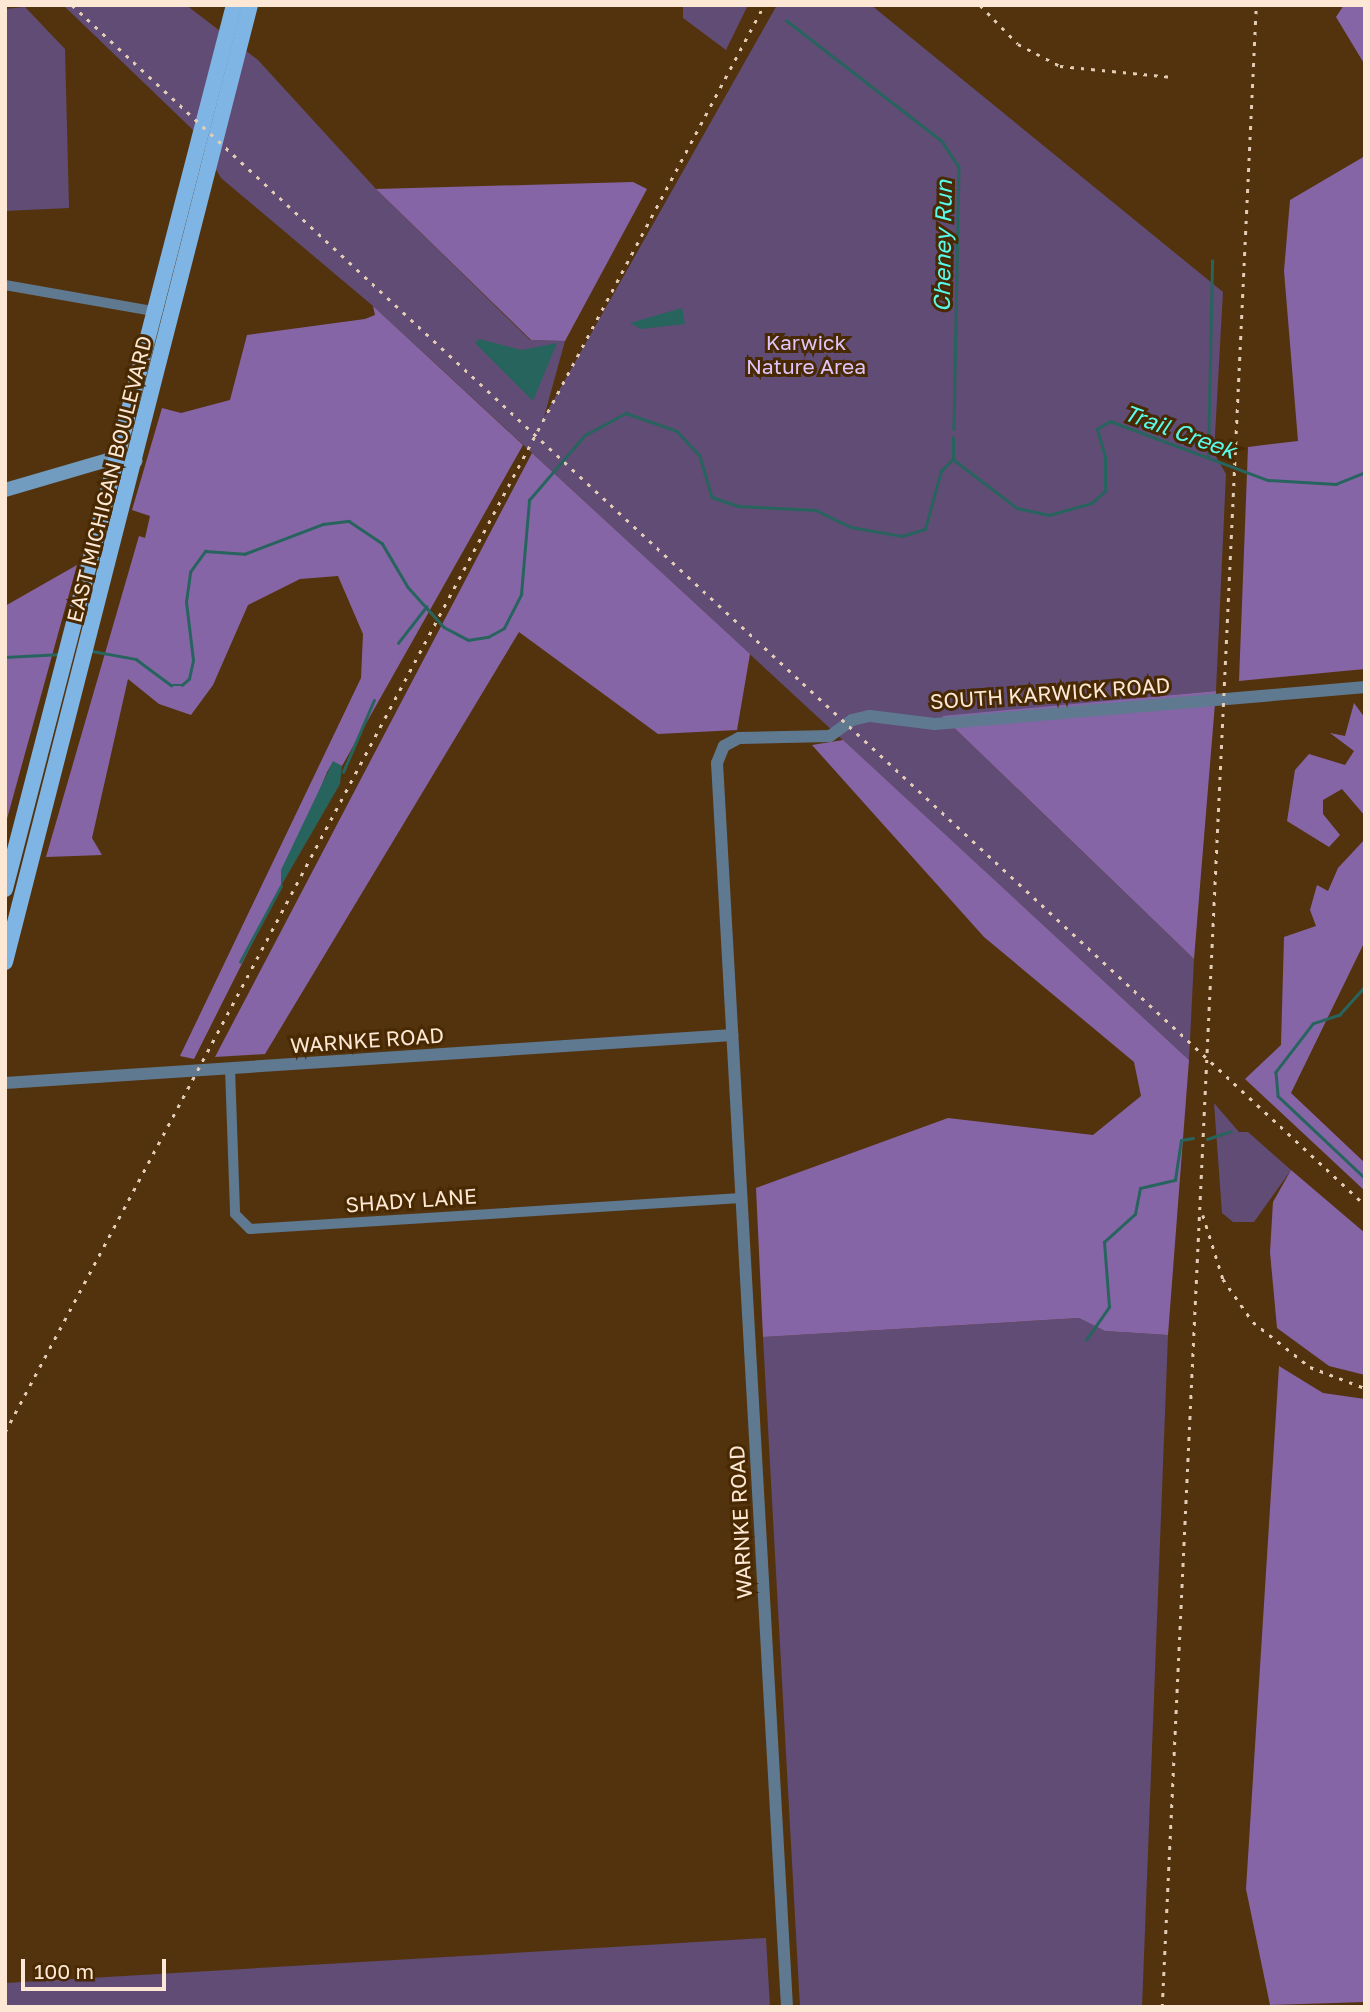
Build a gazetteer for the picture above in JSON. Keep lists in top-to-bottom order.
{
  "streets": {
    "main road": ["EAST MICHIGAN BOULEVARD"],
    "street": ["SOUTH KARWICK ROAD", "WARNKE ROAD", "SHADY LANE"]
  },
  "crossings": [
    ["SOUTH KARWICK ROAD", "WARNKE ROAD"],
    ["WARNKE ROAD", "SHADY LANE"]
  ],
  "water": ["Cheney Run", "Trail Creek"],
  "parks": ["Karwick Nature Area"],
  "scale_bar": "100 m"
}
